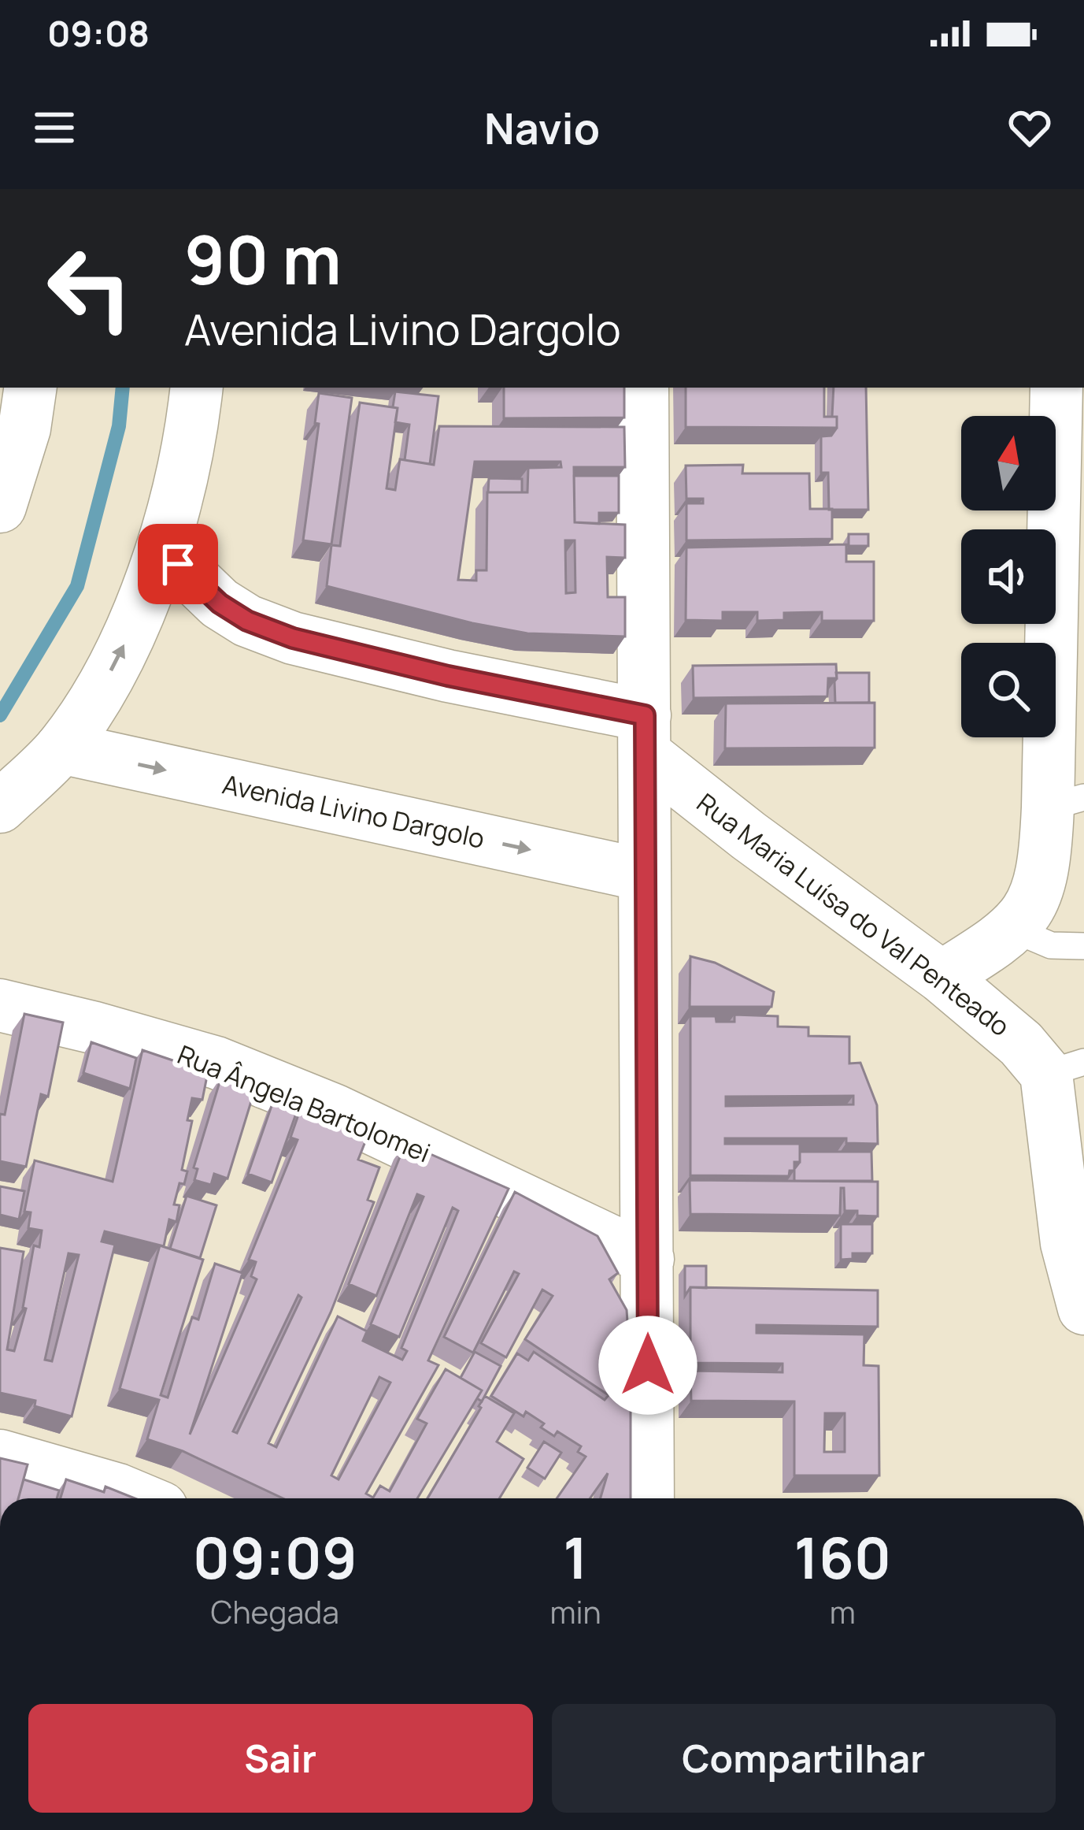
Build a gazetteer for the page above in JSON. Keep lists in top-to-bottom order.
{
  "streets": {
    "street": ["Avenida Livino Dargolo", "Rua Maria Luísa do Val Penteado", "Rua Ângela Bartolomei"]
  },
  "north": "top",
  "page": {
    "status": "09:08",
    "header": "Navio",
    "turn": ["90 m", "Avenida Livino Dargolo"],
    "eta": [
      "09:09",
      "Chegada",
      "1",
      "min",
      "160",
      "m"
    ],
    "buttons": ["Sair", "Compartilhar"]
  }
}
